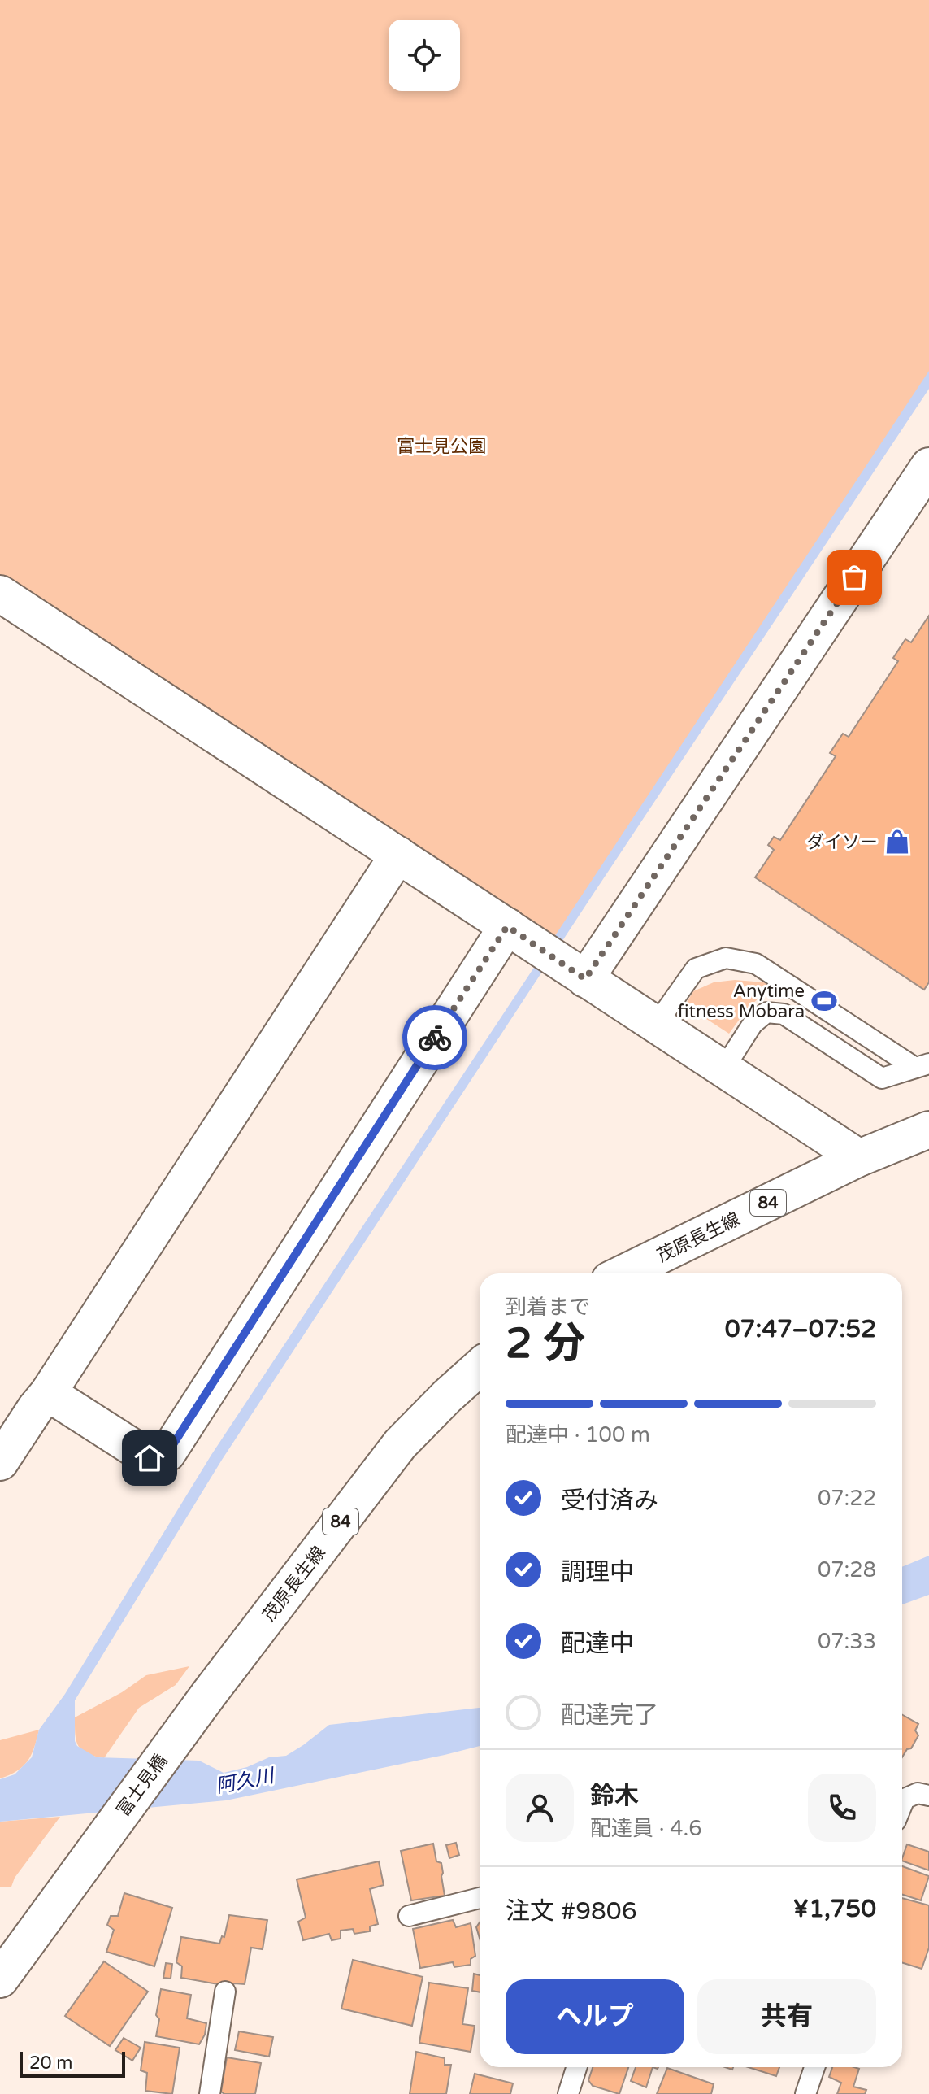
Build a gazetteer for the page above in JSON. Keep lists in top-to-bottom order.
{
  "streets": {
    "street": ["84", "茂原長生線", "富士見橋"]
  },
  "crossings": [
    ["茂原長生線", "富士見橋"]
  ],
  "water": ["阿久川"],
  "parks": ["富士見公園"],
  "places": {
    "shop": ["ダイソー"],
    "sports": ["Anytime fitness Mobara"]
  },
  "scale_bar": "20 m",
  "page": {
    "heading": ["2 分", "到着まで", "07:47–07:52"],
    "panel": [
      "鈴木",
      "配達員 · 4.6",
      "注文 #9806",
      "¥1,750"
    ],
    "bar": "配達中 · 100 m",
    "list": [
      ["受付済み", "07:22"],
      ["調理中", "07:28"],
      ["配達中", "07:33"],
      "配達完了"
    ],
    "buttons": ["ヘルプ", "共有"],
    "scale": "20 m"
  }
}
